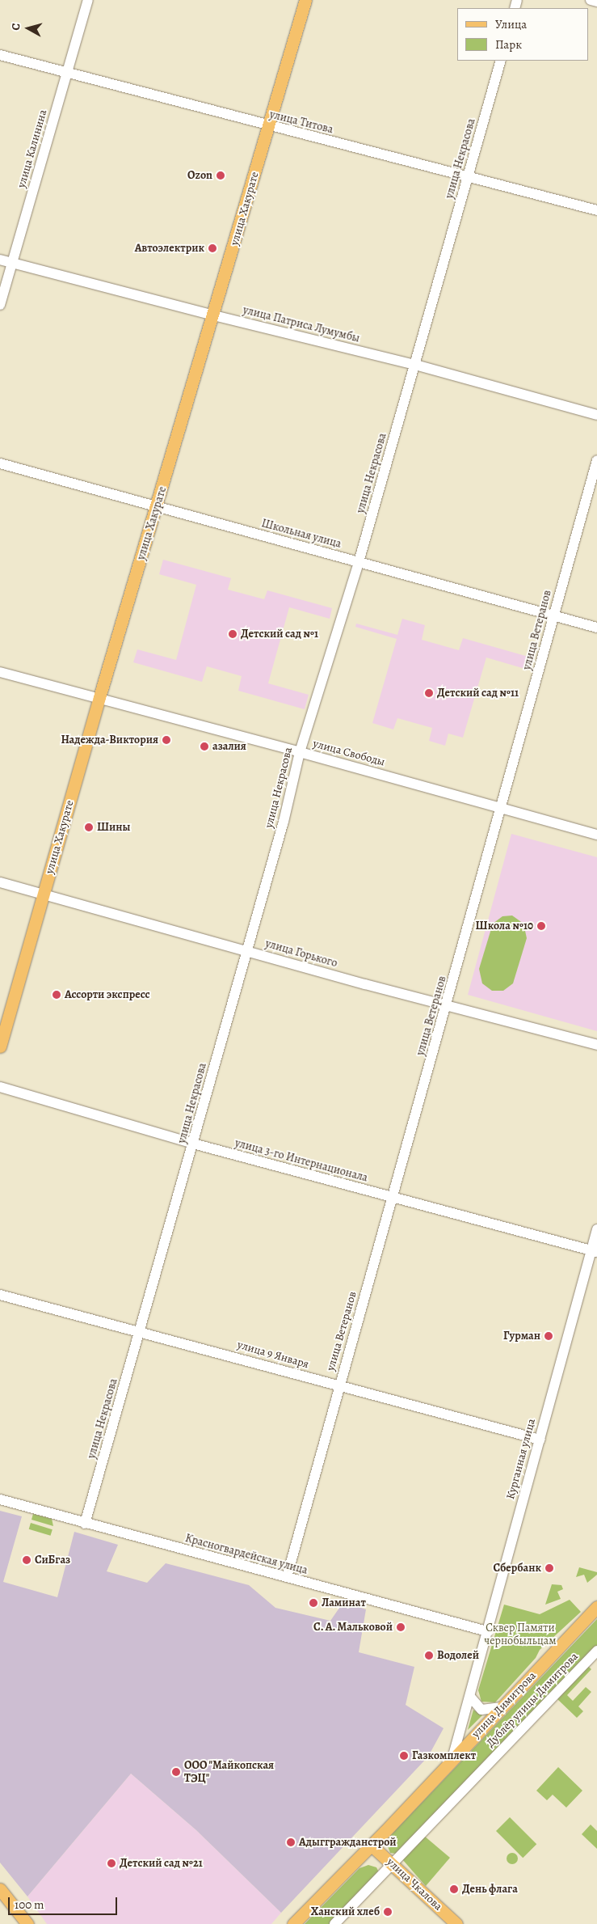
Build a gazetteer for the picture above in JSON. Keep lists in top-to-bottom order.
{
  "streets": {
    "main road": ["улица Хакурате", "улица Димитрова", "улица Чкалова"],
    "street": [
      "улица Титова",
      "улица Калинина",
      "улица Некрасова",
      "улица Патриса Лумумбы",
      "Школьная улица",
      "улица Ветеранов",
      "улица Свободы",
      "улица Горького",
      "улица 3-го Интернационала",
      "улица 9 Января",
      "Курганная улица",
      "Красногвардейская улица",
      "Дублёр улицы Димитрова"
    ]
  },
  "crossings": [
    ["улица Титова", "улица Калинина"],
    ["улица Титова", "улица Некрасова"],
    ["улица Титова", "улица Хакурате"],
    ["улица Калинина", "улица Патриса Лумумбы"],
    ["улица Некрасова", "улица Патриса Лумумбы"],
    ["улица Некрасова", "Школьная улица"],
    ["улица Некрасова", "улица Свободы"],
    ["улица Некрасова", "улица Горького"],
    ["улица Некрасова", "улица 3-го Интернационала"],
    ["улица Некрасова", "улица 9 Января"],
    ["улица Некрасова", "Красногвардейская улица"],
    ["улица Хакурате", "улица Патриса Лумумбы"],
    ["улица Хакурате", "Школьная улица"],
    ["улица Хакурате", "улица Свободы"],
    ["улица Хакурате", "улица Горького"],
    ["Школьная улица", "улица Ветеранов"],
    ["улица Ветеранов", "улица Свободы"],
    ["улица Ветеранов", "улица Горького"],
    ["улица Ветеранов", "улица 3-го Интернационала"],
    ["улица Ветеранов", "улица 9 Января"],
    ["улица Ветеранов", "Красногвардейская улица"],
    ["улица 3-го Интернационала", "Курганная улица"],
    ["улица 9 Января", "Курганная улица"],
    ["Курганная улица", "Красногвардейская улица"],
    ["Курганная улица", "улица Димитрова"],
    ["Дублёр улицы Димитрова", "улица Чкалова"],
    ["улица Димитрова", "улица Чкалова"]
  ],
  "parks": ["Сквер Памяти чернобыльцам"],
  "places": [
    "Ozon",
    "Автоэлектрик",
    "Детский сад №1",
    "Детский сад №11",
    "Надежда-Виктория",
    "азалия",
    "Шины",
    "Школа №10",
    "Ассорти экспресс",
    "Гурман",
    "СиБгаз",
    "Сбербанк",
    "Ламинат",
    "С. А. Мальковой",
    "Водолей",
    "Газкомплект",
    "ООО \"Майкопская ТЭЦ\"",
    "Адыггражданстрой",
    "Детский сад №21",
    "День флага",
    "Ханский хлеб"
  ],
  "legend": ["Улица", "Парк"],
  "scale_bar": "100 m",
  "north": "left"
}
